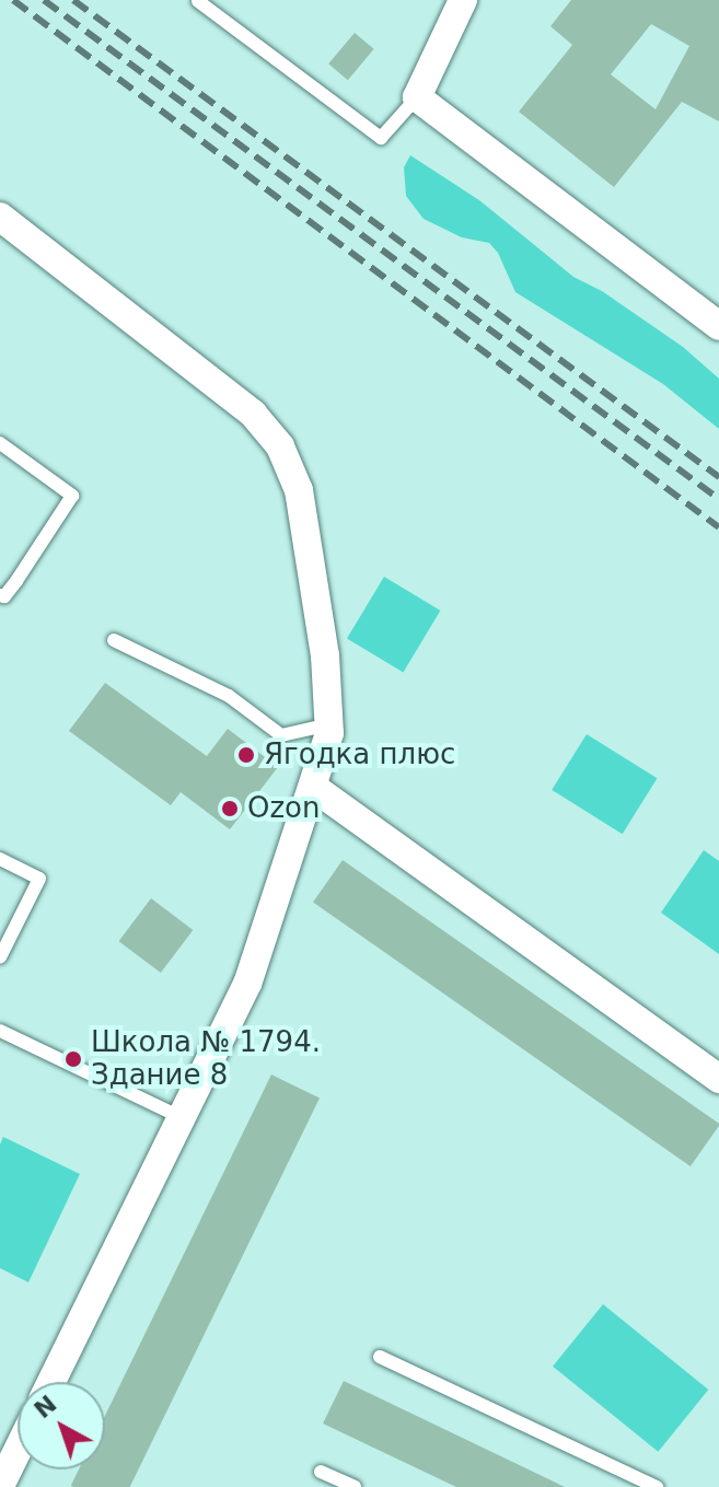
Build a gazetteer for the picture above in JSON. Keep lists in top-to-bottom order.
{
  "places": ["Ягодка плюс", "Ozon", "Школа № 1794. Здание 8"],
  "north": "top left"
}
